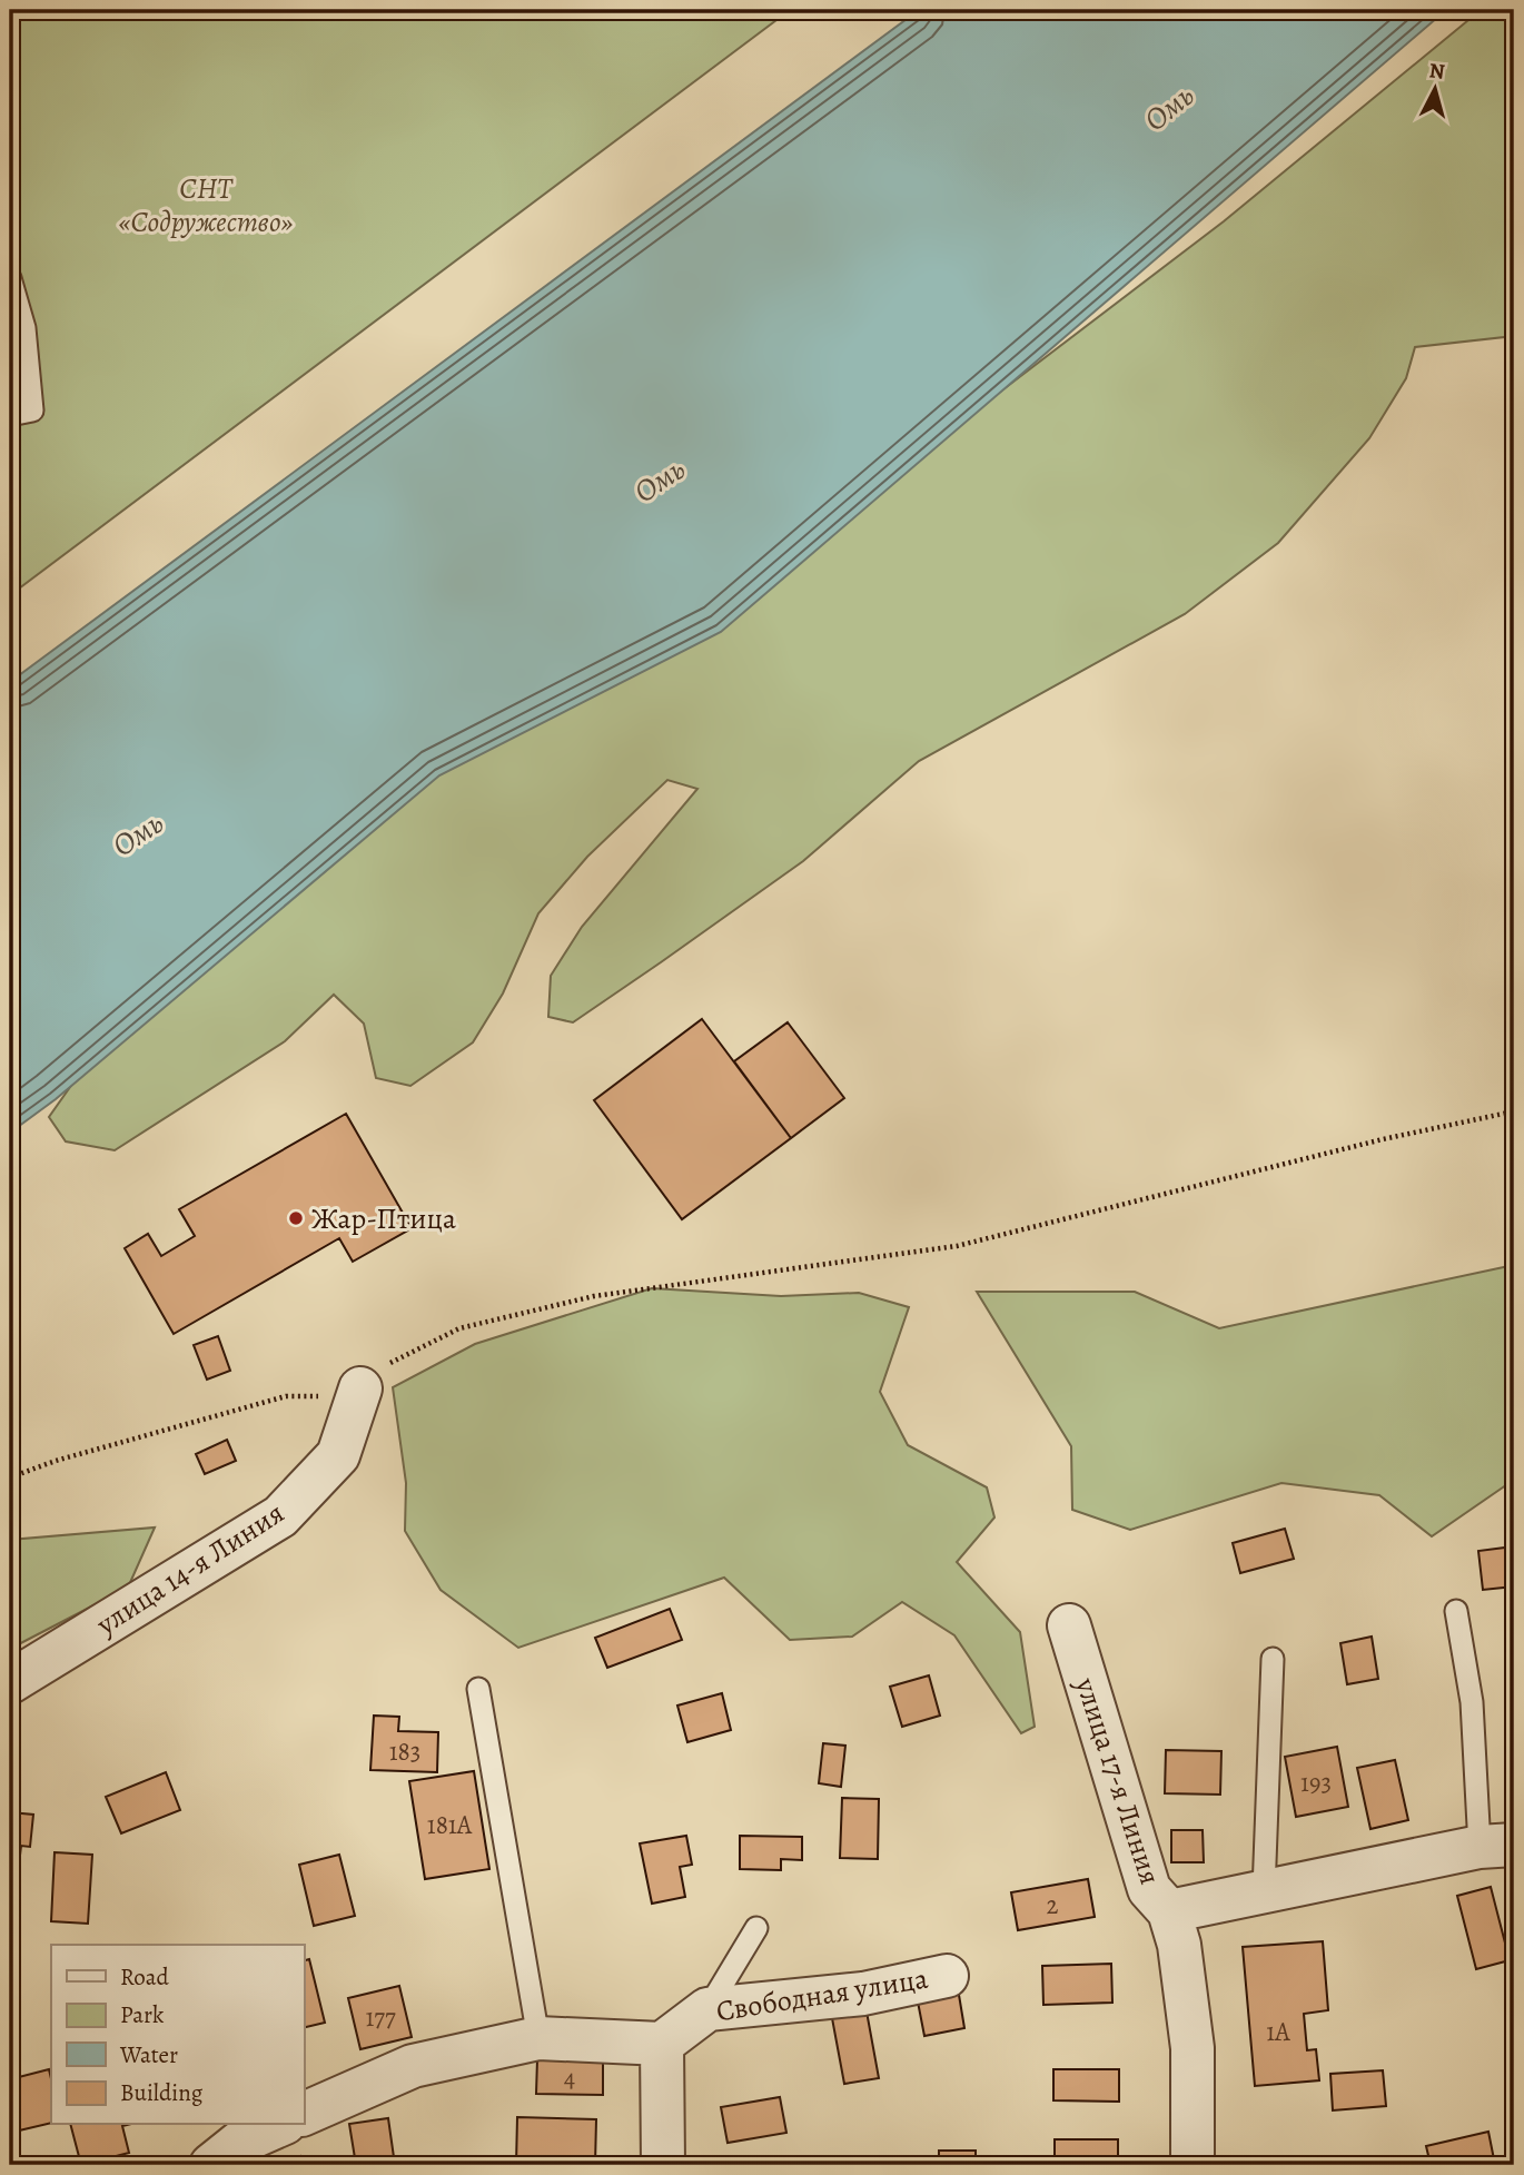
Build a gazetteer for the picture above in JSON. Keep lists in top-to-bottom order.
{
  "streets": {
    "street": ["улица 14-я Линия", "улица 17-я Линия", "Свободная улица"]
  },
  "water": ["Омь"],
  "parks": ["СНТ «Содружество»"],
  "places": ["Жар-Птица"],
  "house_numbers": [
    "183",
    "193",
    "181А",
    "2",
    "177",
    "1А",
    "4"
  ],
  "legend": [
    "Road",
    "Park",
    "Water",
    "Building"
  ],
  "north": "top"
}
